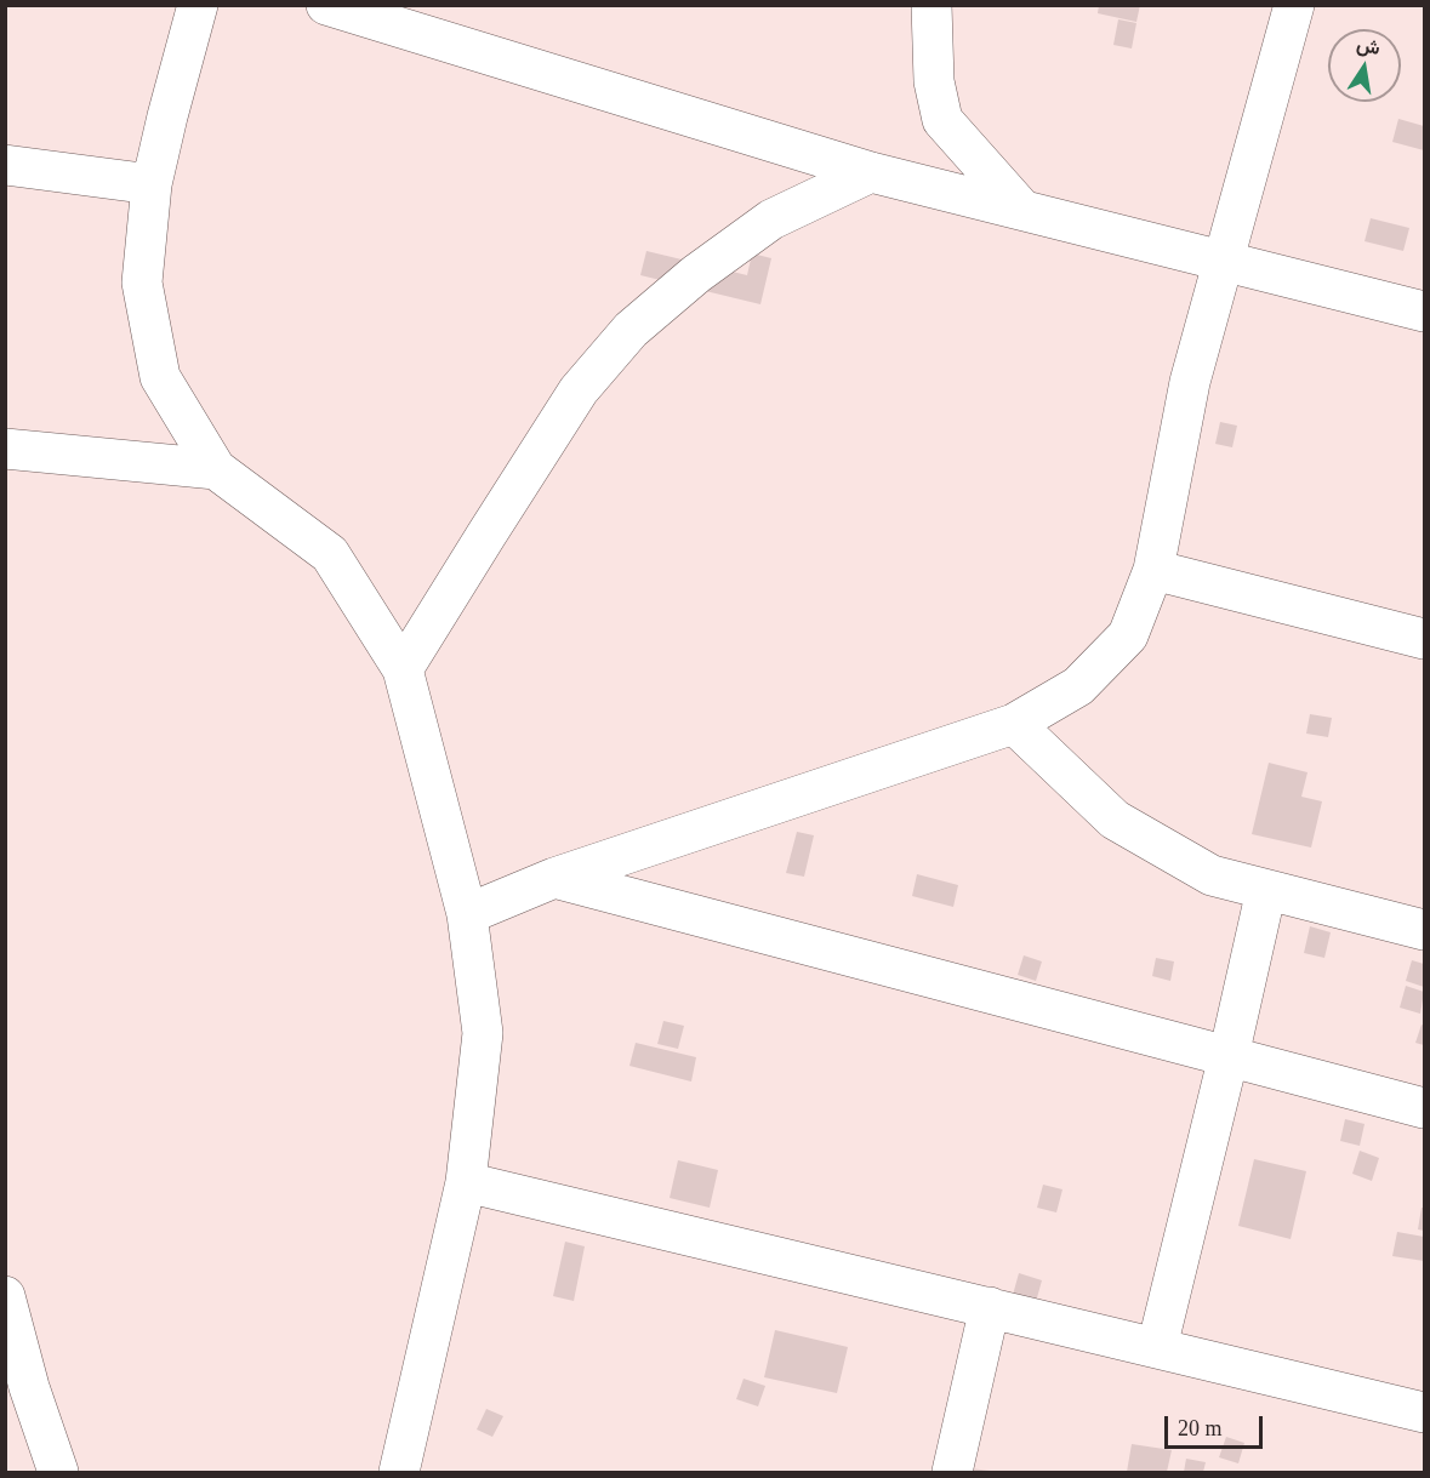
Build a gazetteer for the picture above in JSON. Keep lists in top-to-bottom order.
{
  "scale_bar": "20 m",
  "north": "top"
}
